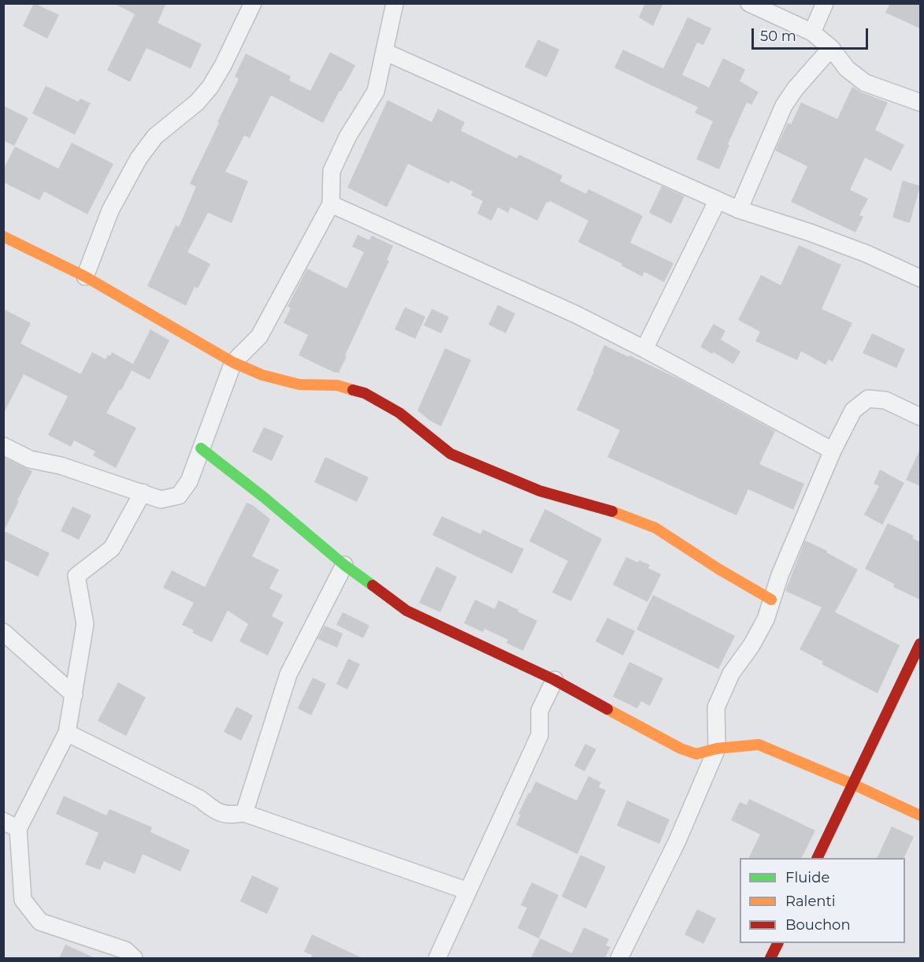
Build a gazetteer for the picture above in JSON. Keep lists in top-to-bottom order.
{
  "legend": ["Fluide", "Ralenti", "Bouchon"],
  "scale_bar": "50 m"
}
